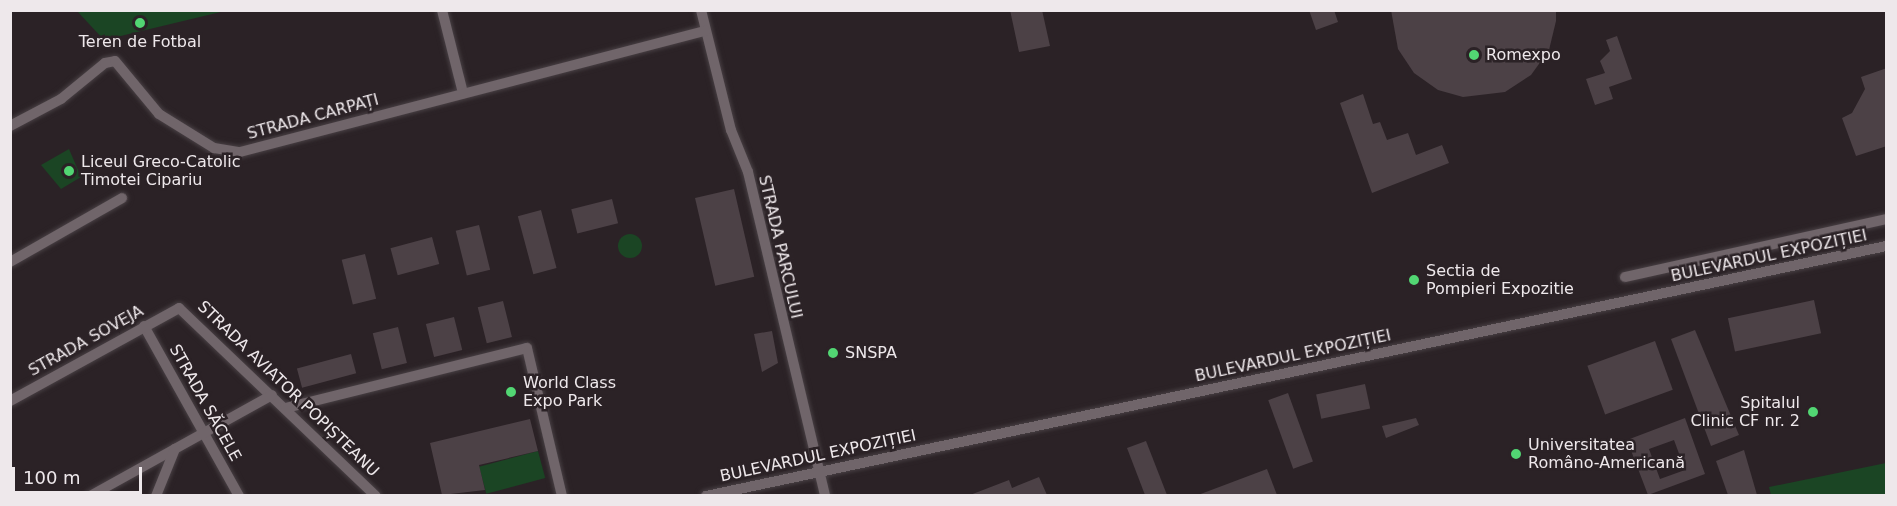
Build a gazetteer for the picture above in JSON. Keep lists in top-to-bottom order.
{
  "streets": {
    "street": [
      "STRADA CARPAȚI",
      "STRADA PARCULUI",
      "BULEVARDUL EXPOZIȚIEI",
      "STRADA SOVEJA",
      "STRADA AVIATOR POPIȘTEANU",
      "STRADA SĂCELE"
    ]
  },
  "crossings": [
    ["STRADA PARCULUI", "BULEVARDUL EXPOZIȚIEI"],
    ["STRADA SOVEJA", "STRADA AVIATOR POPIȘTEANU"],
    ["STRADA SOVEJA", "STRADA SĂCELE"]
  ],
  "places": [
    "Teren de Fotbal",
    "Romexpo",
    "Liceul Greco-Catolic Timotei Cipariu",
    "Sectia de Pompieri Expozitie",
    "SNSPA",
    "World Class Expo Park",
    "Spitalul Clinic CF nr. 2",
    "Universitatea Româno-Americană"
  ],
  "scale_bar": "100 m"
}
